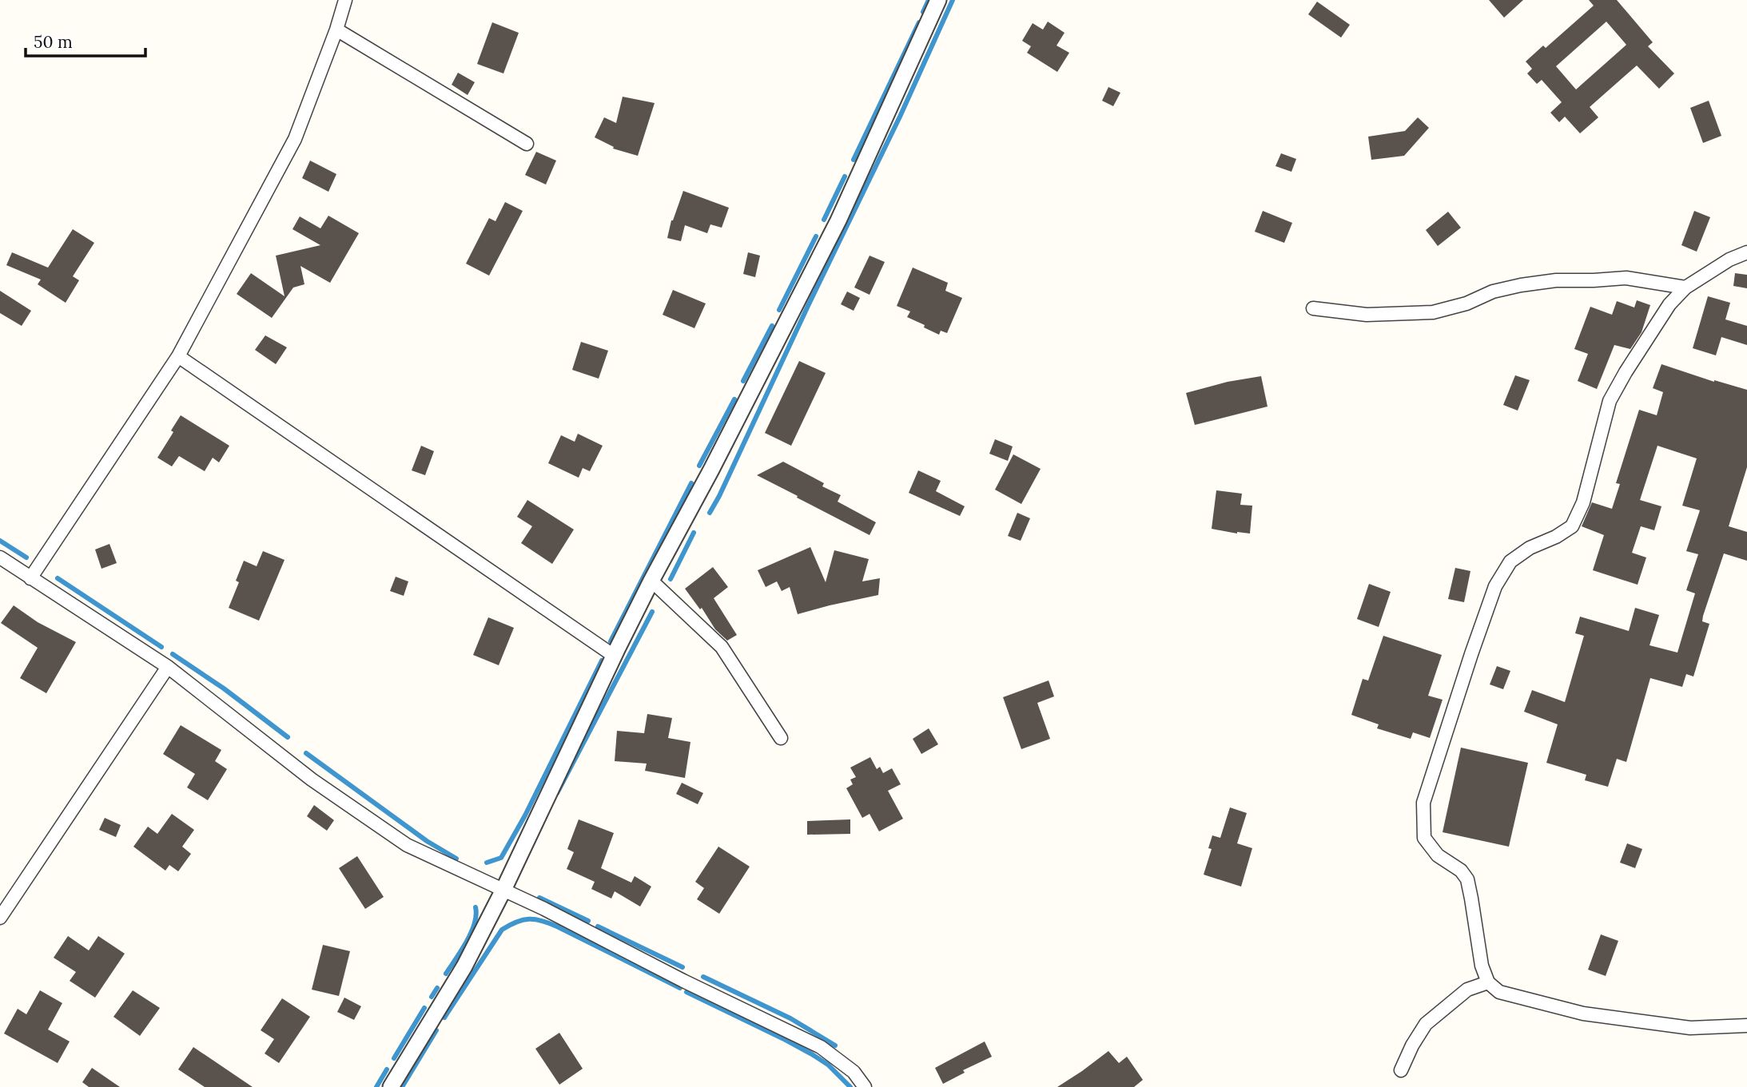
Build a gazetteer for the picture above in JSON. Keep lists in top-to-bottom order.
{
  "scale_bar": "50 m"
}
